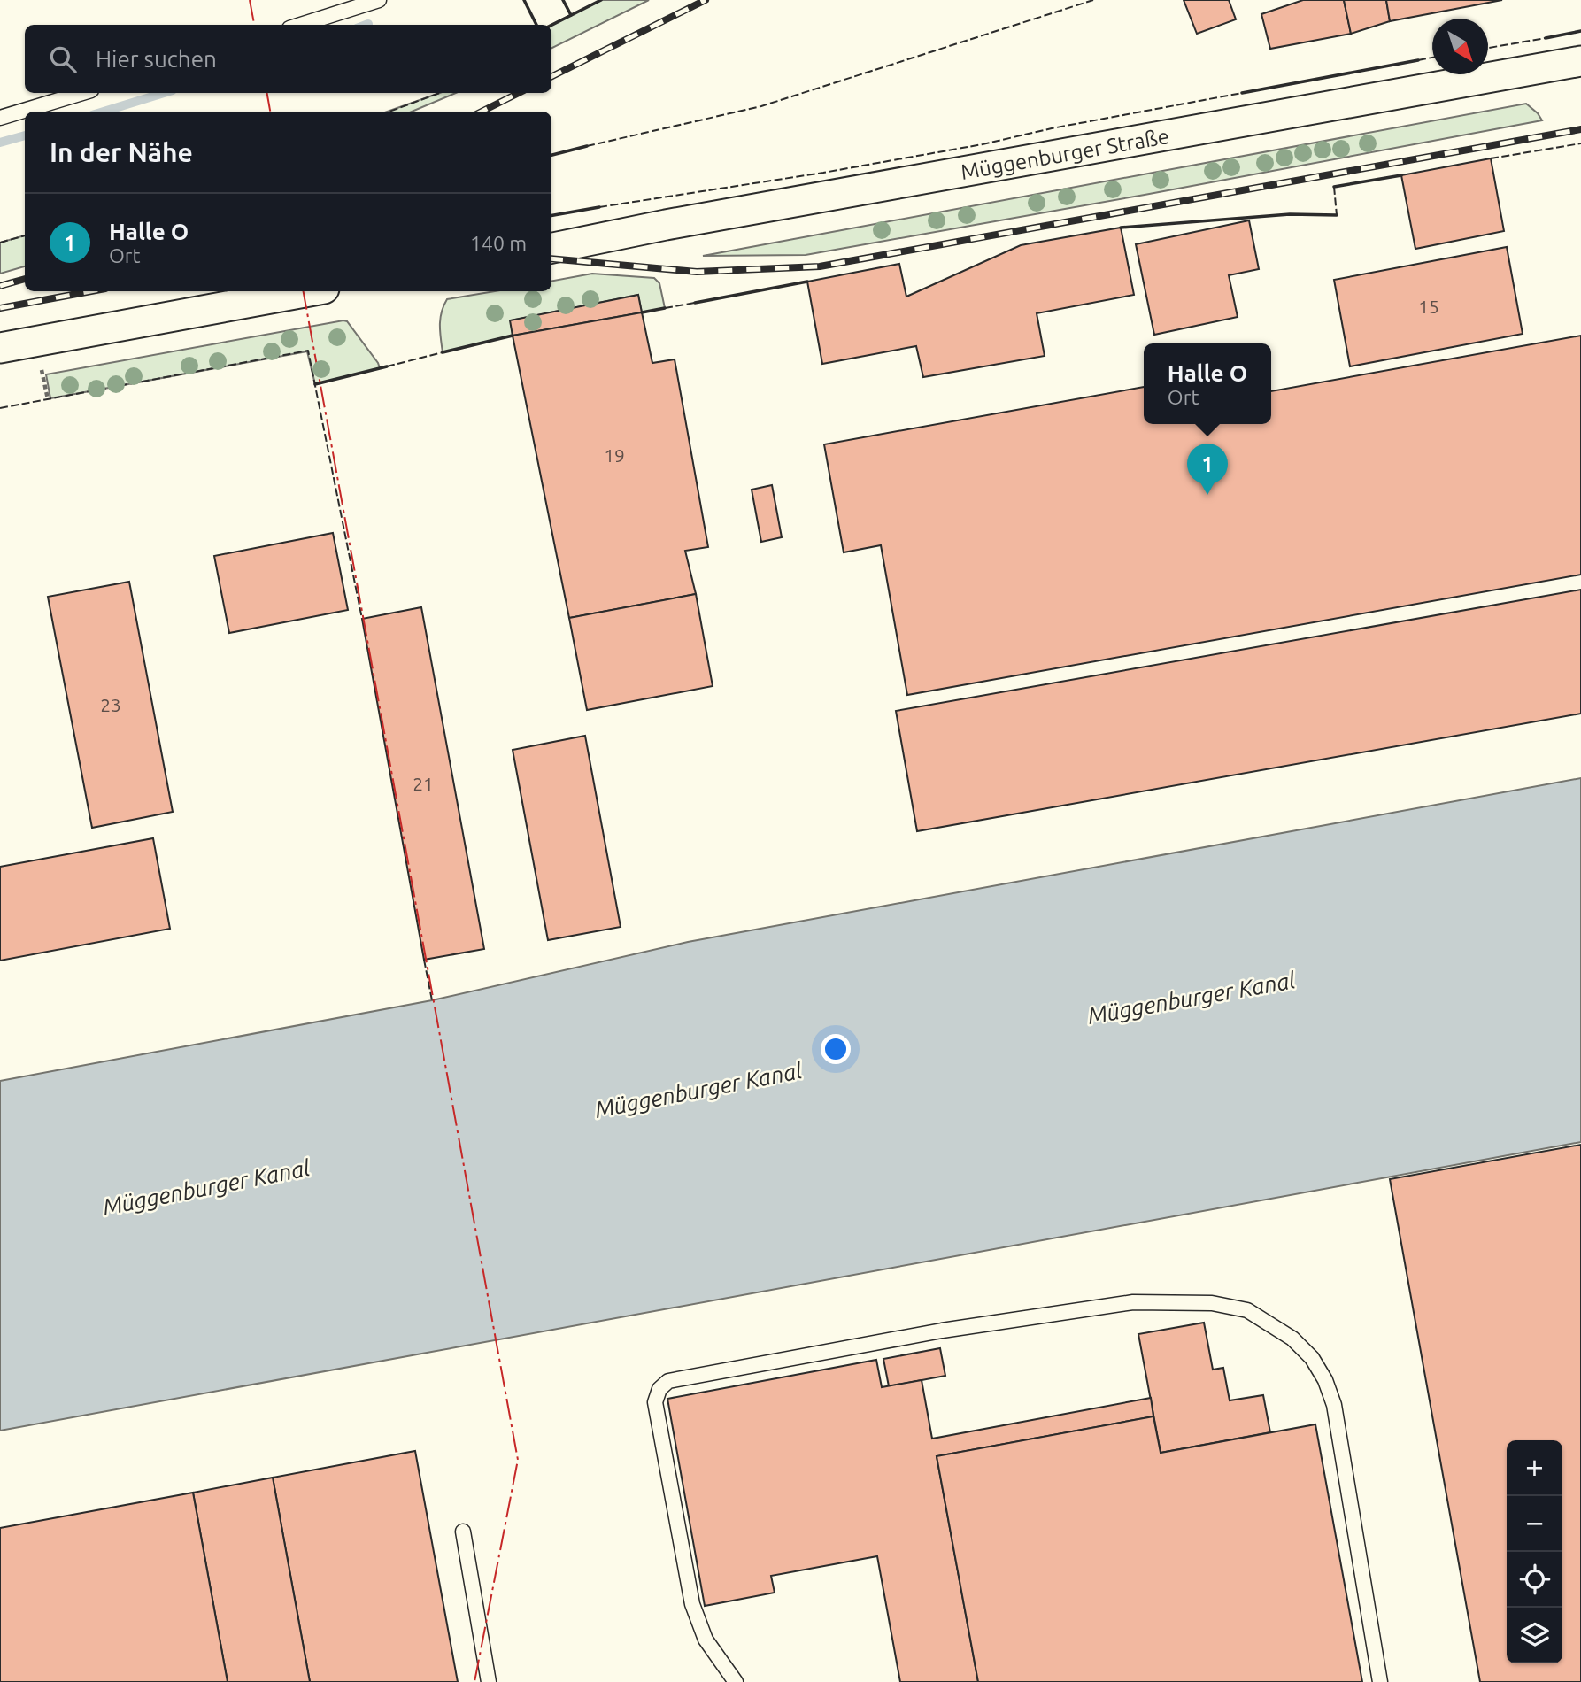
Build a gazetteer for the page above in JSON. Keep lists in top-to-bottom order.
{
  "streets": {
    "street": ["Müggenburger Straße"]
  },
  "water": ["Müggenburger Kanal"],
  "house_numbers": [
    "15",
    "19",
    "23",
    "21"
  ],
  "north": "bottom right",
  "page": {
    "search": "Hier suchen",
    "heading": "In der Nähe",
    "list": [
      {
        "mark": "1",
        "name": "Halle O",
        "note": "Ort",
        "value": "140 m"
      }
    ],
    "popup": ["Halle O", "Ort"],
    "pins": "1",
    "map_buttons": ["+", "−"]
  }
}
